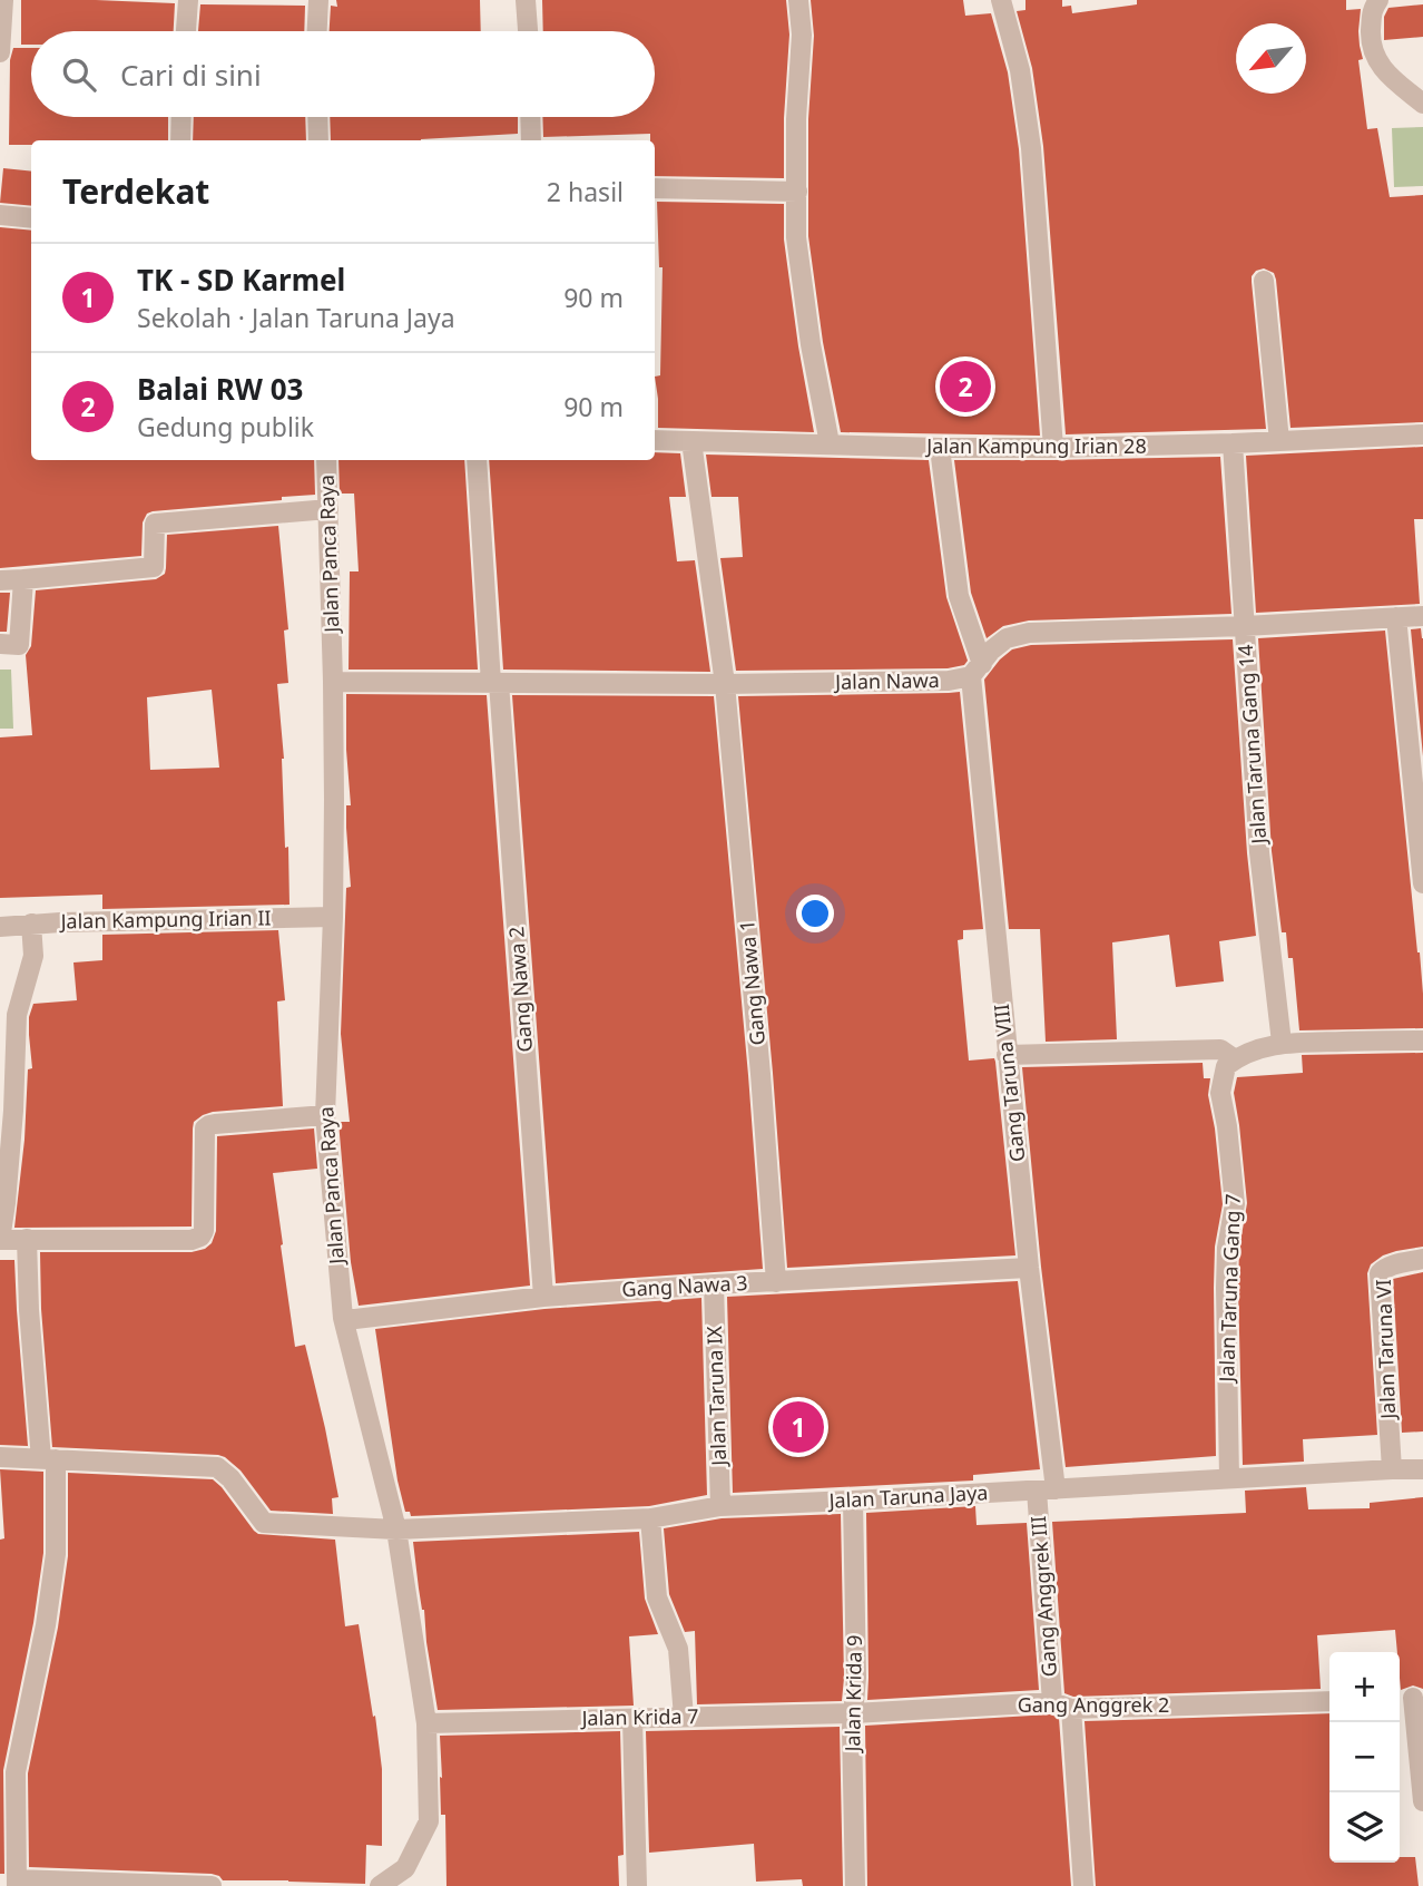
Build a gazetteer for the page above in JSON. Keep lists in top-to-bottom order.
{
  "streets": {
    "street": [
      "Jalan Kampung Irian 28",
      "Jalan Panca Raya",
      "Jalan Nawa",
      "Jalan Taruna Gang 14",
      "Jalan Kampung Irian II",
      "Gang Nawa 1",
      "Gang Nawa 2",
      "Gang Taruna VIII",
      "Gang Nawa 3",
      "Jalan Taruna Gang 7",
      "Jalan Taruna VI",
      "Jalan Taruna IX",
      "Jalan Taruna Jaya",
      "Gang Anggrek III",
      "Jalan Krida 9",
      "Gang Anggrek 2",
      "Jalan Krida 7"
    ]
  },
  "crossings": [
    ["Jalan Kampung Irian 28", "Jalan Taruna Gang 14"],
    ["Jalan Kampung Irian 28", "Gang Nawa 1"],
    ["Jalan Kampung Irian 28", "Gang Taruna VIII"],
    ["Jalan Panca Raya", "Jalan Nawa"],
    ["Jalan Panca Raya", "Jalan Kampung Irian II"],
    ["Jalan Panca Raya", "Gang Nawa 3"],
    ["Jalan Panca Raya", "Jalan Taruna Jaya"],
    ["Jalan Panca Raya", "Jalan Krida 7"],
    ["Jalan Nawa", "Gang Nawa 1"],
    ["Jalan Nawa", "Gang Nawa 2"],
    ["Jalan Nawa", "Gang Taruna VIII"],
    ["Gang Nawa 1", "Gang Nawa 3"],
    ["Gang Nawa 2", "Gang Nawa 3"],
    ["Gang Taruna VIII", "Gang Nawa 3"],
    ["Gang Taruna VIII", "Jalan Taruna Jaya"],
    ["Gang Taruna VIII", "Gang Anggrek III"],
    ["Gang Nawa 3", "Jalan Taruna IX"],
    ["Jalan Taruna Gang 7", "Jalan Taruna Jaya"],
    ["Jalan Taruna VI", "Jalan Taruna Jaya"],
    ["Jalan Taruna IX", "Jalan Taruna Jaya"],
    ["Jalan Taruna Jaya", "Gang Anggrek III"],
    ["Jalan Taruna Jaya", "Jalan Krida 9"],
    ["Gang Anggrek III", "Gang Anggrek 2"],
    ["Jalan Krida 9", "Gang Anggrek 2"],
    ["Jalan Krida 9", "Jalan Krida 7"],
    ["Gang Anggrek 2", "Jalan Krida 7"]
  ],
  "north": "bottom left",
  "page": {
    "search": "Cari di sini",
    "heading": ["Terdekat", "2 hasil"],
    "list": [
      {
        "mark": "1",
        "name": "TK - SD Karmel",
        "note": "Sekolah · Jalan Taruna Jaya",
        "value": "90 m"
      },
      {
        "mark": "2",
        "name": "Balai RW 03",
        "note": "Gedung publik",
        "value": "90 m"
      }
    ],
    "pins": ["2", "1"],
    "map_buttons": ["+", "−"]
  }
}
